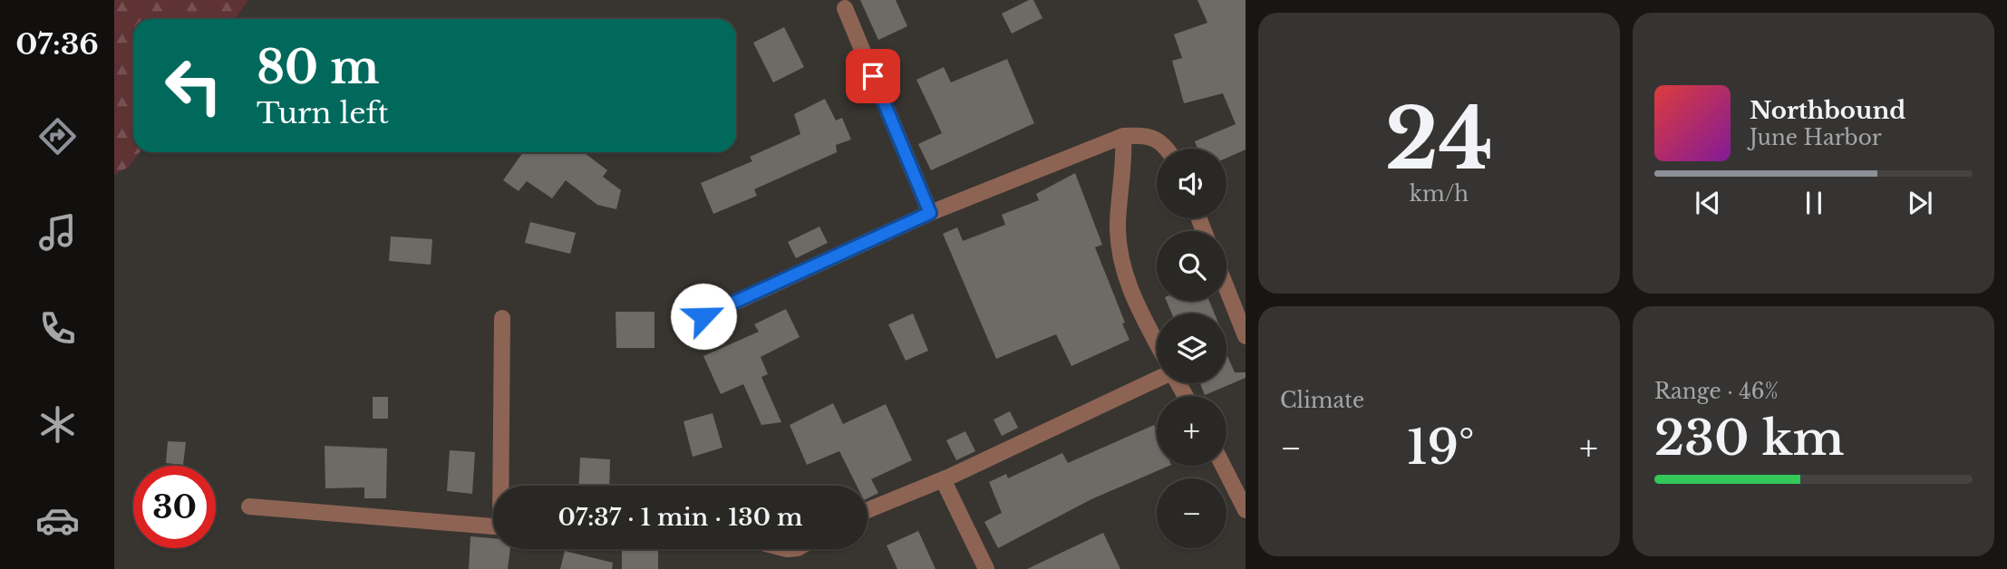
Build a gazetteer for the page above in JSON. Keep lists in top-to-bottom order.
{
  "page": {
    "tabs": "07:36",
    "tile": [
      ["24", "km/h"],
      "Climate",
      ["Range · 46%", "230 km"]
    ],
    "turn": ["80 m", "Turn left"],
    "song": ["Northbound", "June Harbor"],
    "map_buttons": ["+", "−"],
    "heat": ["−", "19°", "+"],
    "limit": "30",
    "trip": "07:37 · 1 min · 130 m"
  }
}
